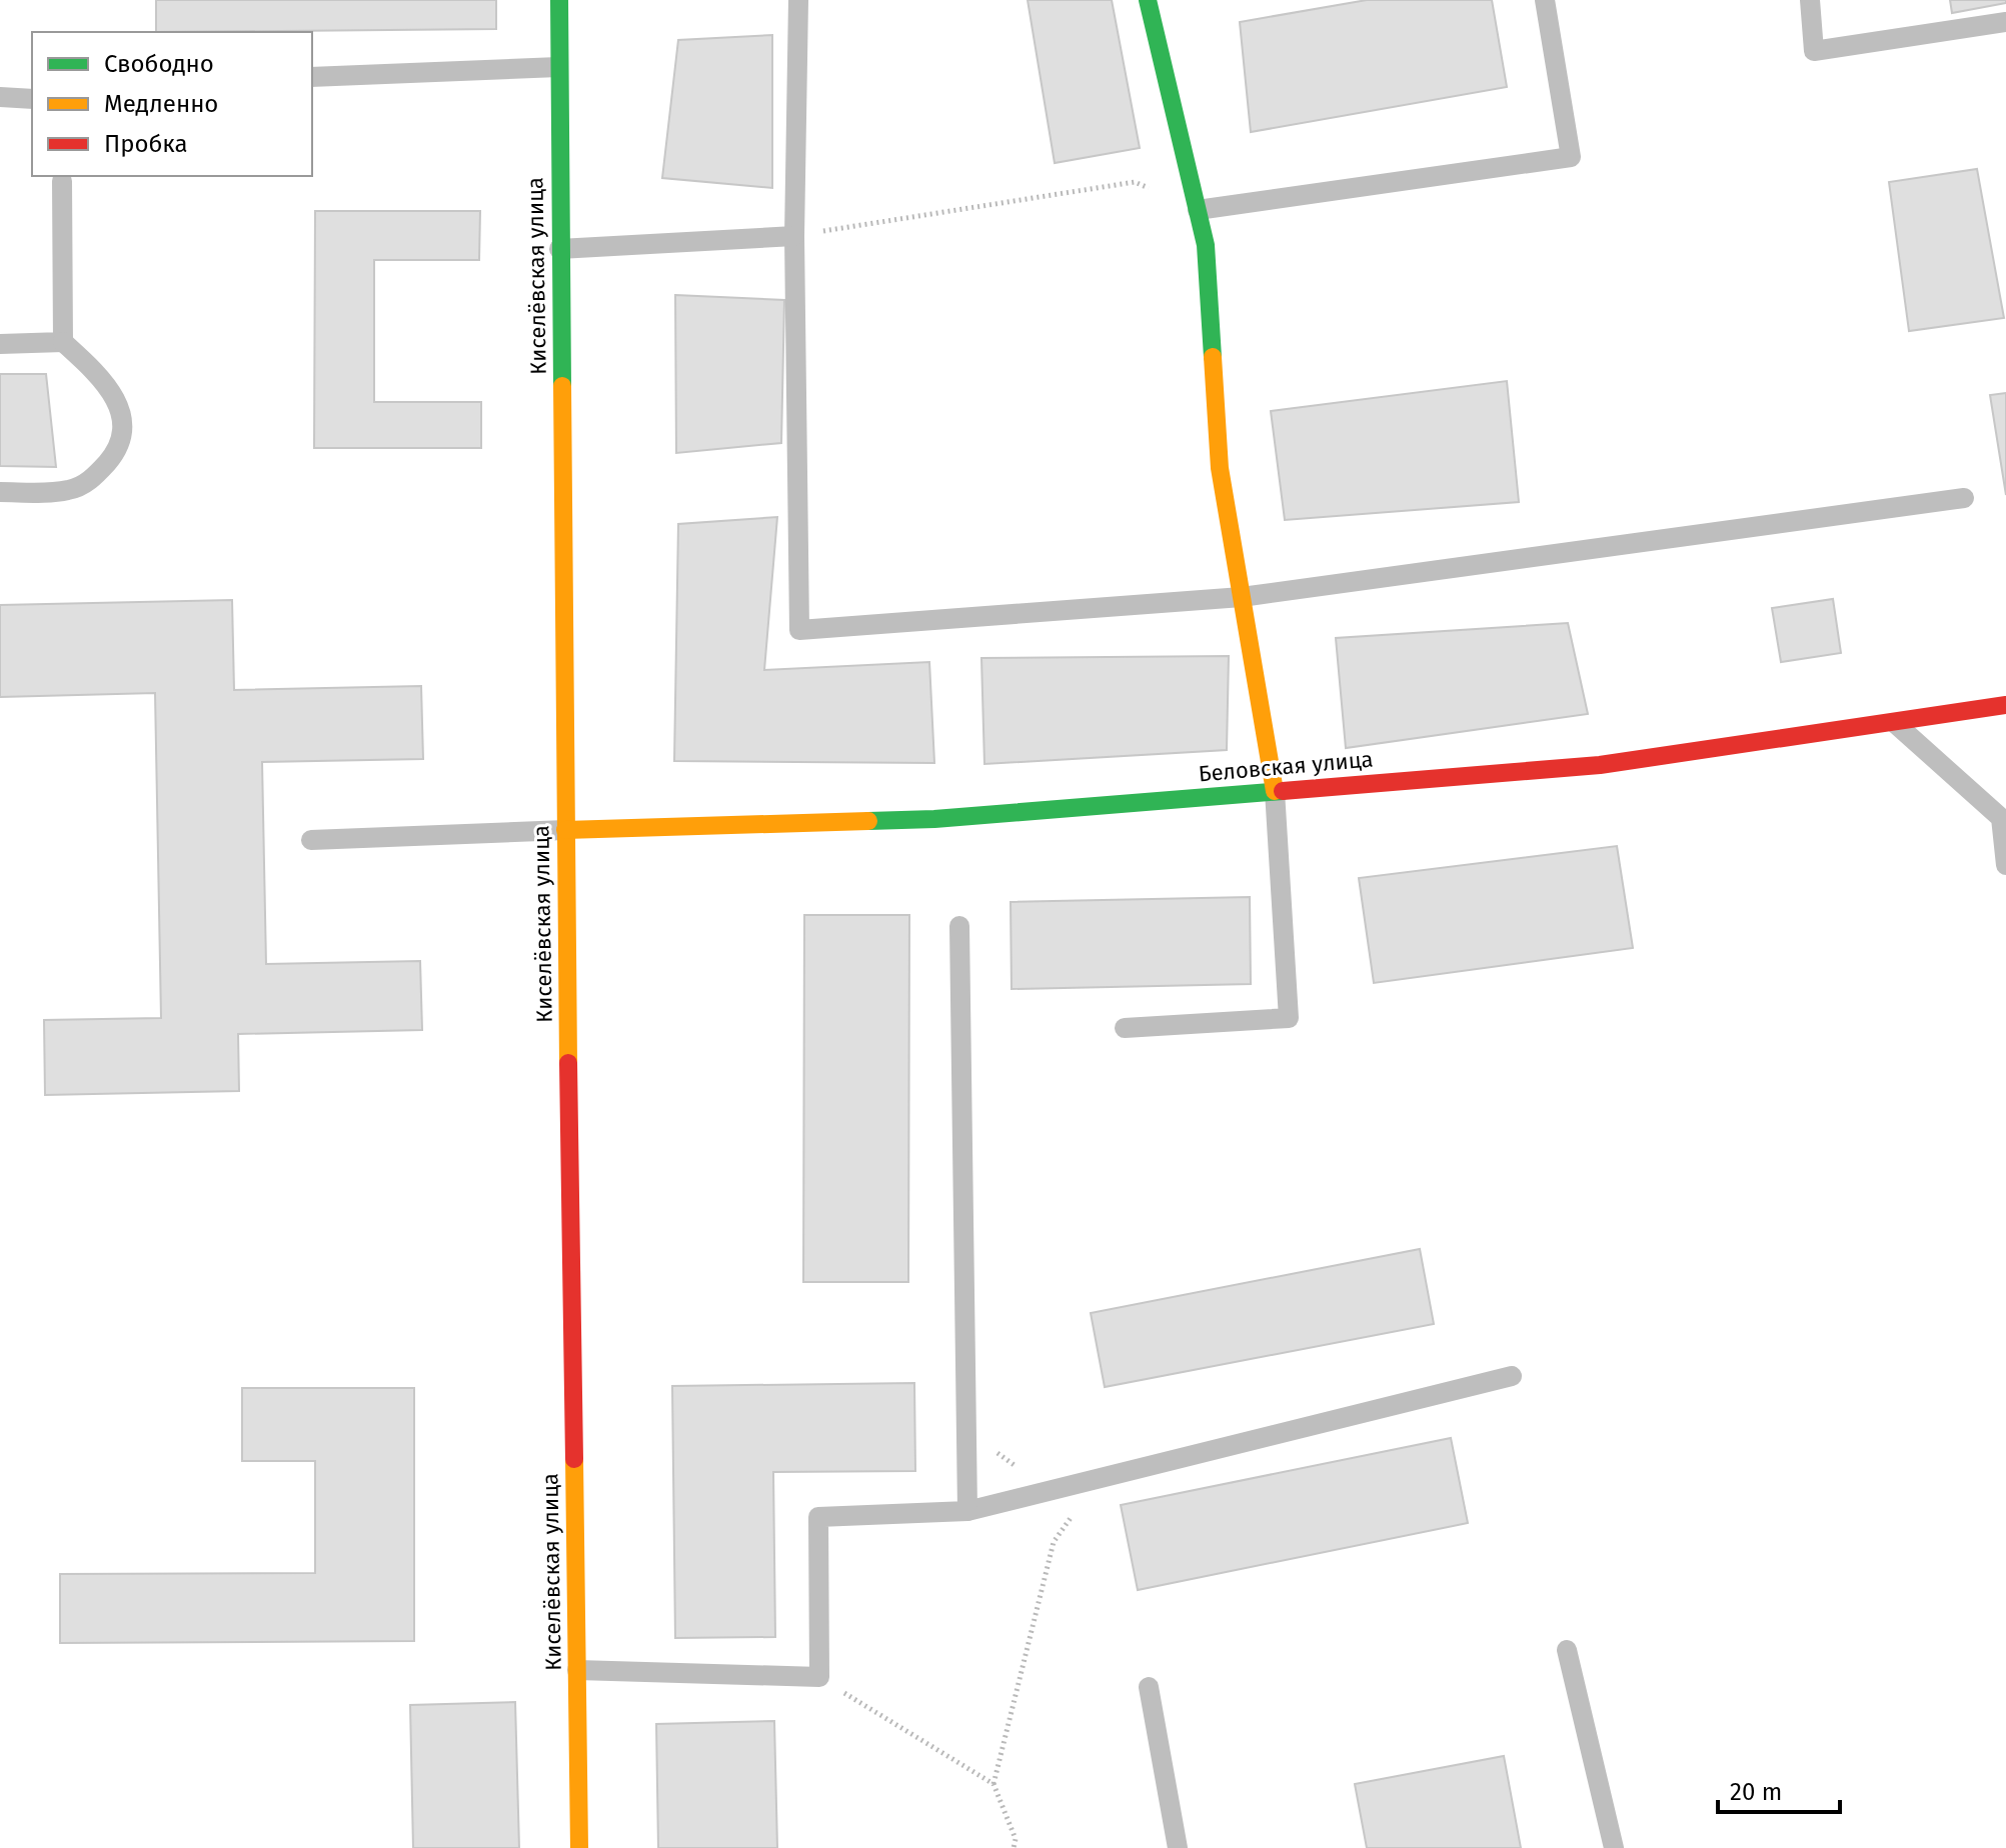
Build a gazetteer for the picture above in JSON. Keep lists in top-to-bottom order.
{
  "streets": {
    "street": ["Киселёвская улица", "Беловская улица"]
  },
  "crossings": [
    ["Киселёвская улица", "Беловская улица"]
  ],
  "legend": ["Свободно", "Медленно", "Пробка"],
  "scale_bar": "20 m"
}
